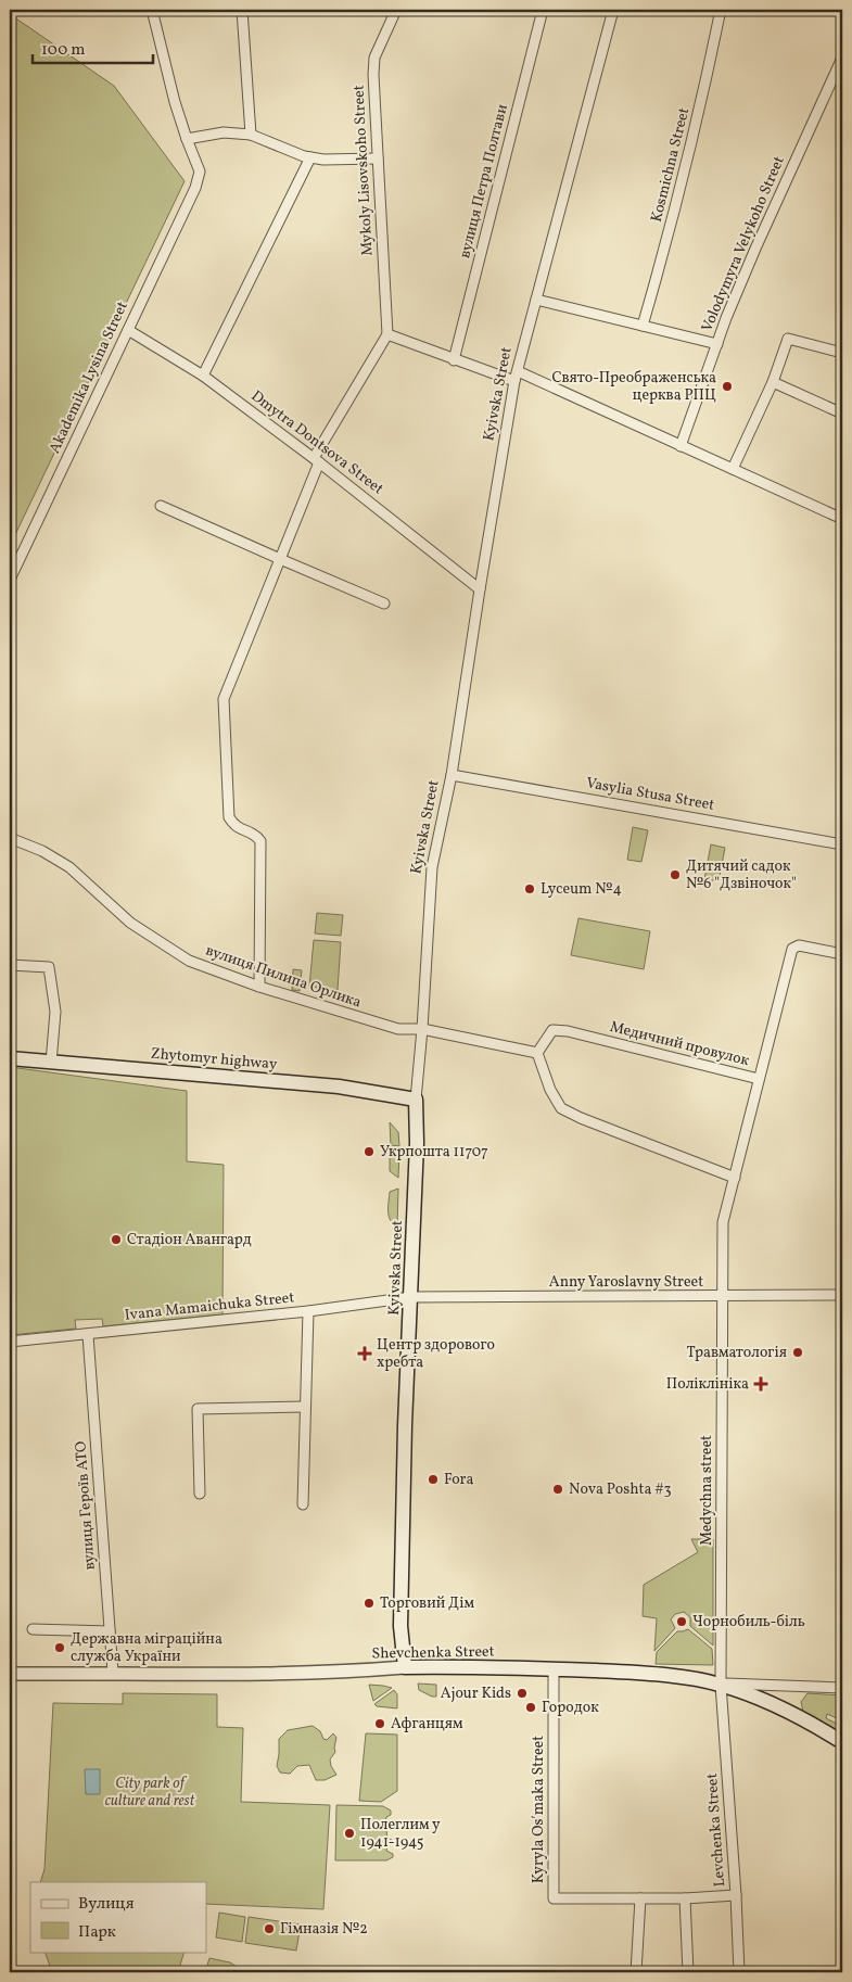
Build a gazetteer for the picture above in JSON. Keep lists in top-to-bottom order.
{
  "streets": {
    "main road": ["Kyivska Street", "Zhytomyr highway", "Shevchenka Street"],
    "street": [
      "Kosmichna Street",
      "Mykoly Lisovskoho Street",
      "вулиця Петра Полтави",
      "Volodymyra Velykoho Street",
      "Akademika Lysina Street",
      "Dmytra Dontsova Street",
      "Vasylia Stusa Street",
      "вулиця Пилипа Орлика",
      "Медичний провулок",
      "Anny Yaroslavny Street",
      "Ivana Mamaichuka Street",
      "Medychna street",
      "вулиця Героїв АТО",
      "Kyryla Osʹmaka Street",
      "Levchenka Street"
    ]
  },
  "crossings": [
    ["Akademika Lysina Street", "Dmytra Dontsova Street"],
    ["Kyivska Street", "Dmytra Dontsova Street"],
    ["Kyivska Street", "Vasylia Stusa Street"],
    ["Kyivska Street", "вулиця Пилипа Орлика"],
    ["Kyivska Street", "Zhytomyr highway"],
    ["Kyivska Street", "Anny Yaroslavny Street"],
    ["Kyivska Street", "Ivana Mamaichuka Street"],
    ["Kyivska Street", "Shevchenka Street"],
    ["Медичний провулок", "Anny Yaroslavny Street"],
    ["Медичний провулок", "Medychna street"],
    ["Anny Yaroslavny Street", "Ivana Mamaichuka Street"],
    ["Anny Yaroslavny Street", "Medychna street"],
    ["Ivana Mamaichuka Street", "вулиця Героїв АТО"],
    ["Medychna street", "Shevchenka Street"],
    ["Medychna street", "Levchenka Street"],
    ["вулиця Героїв АТО", "Shevchenka Street"],
    ["Shevchenka Street", "Kyryla Osʹmaka Street"],
    ["Shevchenka Street", "Levchenka Street"],
    ["Kyryla Osʹmaka Street", "Levchenka Street"]
  ],
  "parks": ["City park of culture and rest"],
  "places": {
    "other": [
      "Свято-Преображенська церква РПЦ",
      "Дитячий садок №6 \"Дзвіночок\"",
      "Lyceum №4",
      "Укрпошта 11707",
      "Стадіон Авангард",
      "Травматологія",
      "Fora",
      "Nova Poshta #3",
      "Торговий Дім",
      "Чорнобиль-біль",
      "Державна міграційна служба України",
      "Ajour Kids",
      "Городок",
      "Афганцям",
      "Полеглим у 1941-1945",
      "Гімназія №2"
    ],
    "health": ["Центр здорового хребта", "Поліклініка"]
  },
  "legend": ["Вулиця", "Парк"],
  "scale_bar": "100 m"
}
